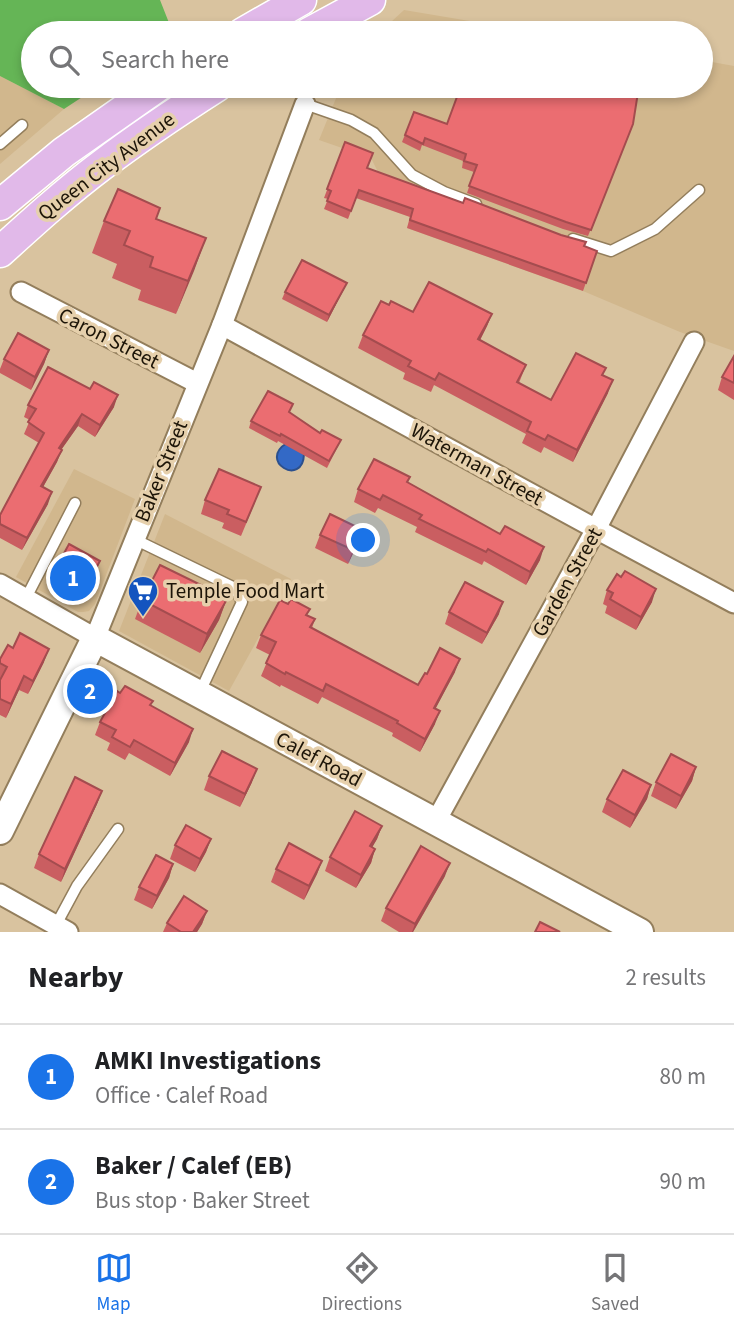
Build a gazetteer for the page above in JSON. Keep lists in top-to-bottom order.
{
  "streets": {
    "main road": ["Queen City Avenue", "Baker Street", "Calef Road"],
    "street": ["Caron Street", "Waterman Street", "Garden Street"]
  },
  "crossings": [
    ["Caron Street", "Baker Street"],
    ["Waterman Street", "Baker Street"],
    ["Waterman Street", "Garden Street"],
    ["Baker Street", "Calef Road"],
    ["Garden Street", "Calef Road"]
  ],
  "places": {
    "supermarket": ["Temple Food Mart"]
  },
  "page": {
    "search": "Search here",
    "pins": ["1", "2"],
    "heading": ["Nearby", "2 results"],
    "list": [
      {
        "mark": "1",
        "name": "AMKI Investigations",
        "note": "Office · Calef Road",
        "value": "80 m"
      },
      {
        "mark": "2",
        "name": "Baker / Calef (EB)",
        "note": "Bus stop · Baker Street",
        "value": "90 m"
      }
    ],
    "nav": ["Map", "Directions", "Saved"]
  }
}
